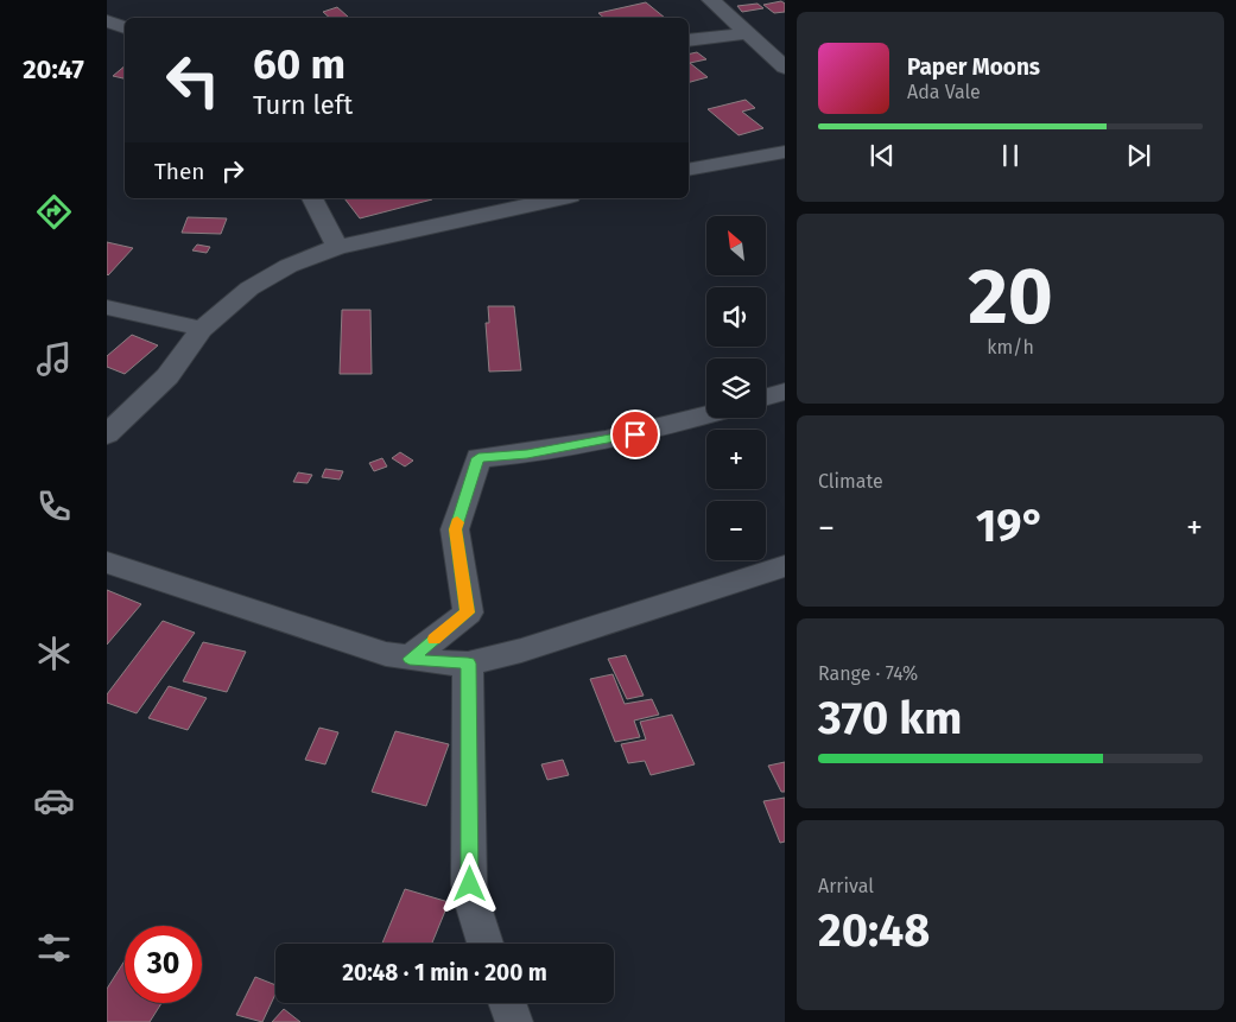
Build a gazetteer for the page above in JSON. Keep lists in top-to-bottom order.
{
  "north": "top left",
  "page": {
    "tabs": "20:47",
    "turn": ["60 m", "Turn left"],
    "song": ["Paper Moons", "Ada Vale"],
    "then": "Then",
    "tile": [
      ["20", "km/h"],
      "Climate",
      ["Range · 74%", "370 km"],
      ["Arrival", "20:48"]
    ],
    "map_buttons": ["+", "−"],
    "heat": ["−", "19°", "+"],
    "limit": "30",
    "trip": "20:48 · 1 min · 200 m"
  }
}
